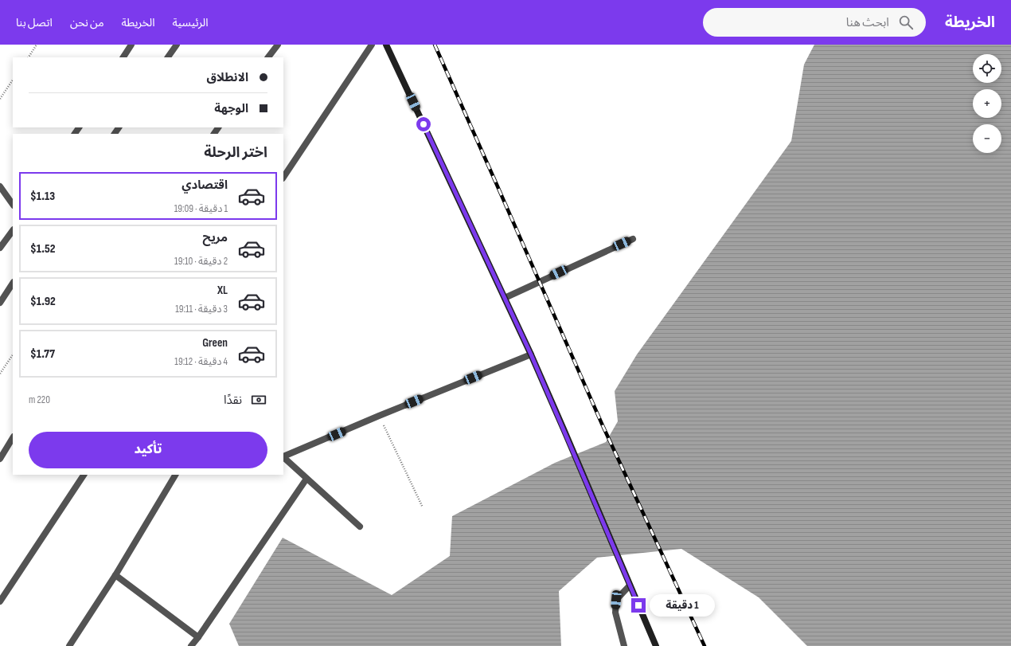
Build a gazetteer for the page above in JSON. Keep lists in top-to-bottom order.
{
  "page": {
    "header": "الخريطة",
    "search": "ابحث هنا",
    "nav": [
      "الرئيسية",
      "الخريطة",
      "من نحن",
      "اتصل بنا"
    ],
    "map_buttons": ["+", "−"],
    "banner": ["الانطلاق", "الوجهة"],
    "heading": "اختر الرحلة",
    "list": [
      {
        "name": "اقتصادي",
        "note": "1 دقيقة · 19:09",
        "value": "$1.13"
      },
      {
        "name": "مريح",
        "note": "2 دقيقة · 19:10",
        "value": "$1.52"
      },
      {
        "name": "XL",
        "note": "3 دقيقة · 19:11",
        "value": "$1.92"
      },
      {
        "name": "Green",
        "note": "4 دقيقة · 19:12",
        "value": "$1.77"
      }
    ],
    "pay": ["نقدًا", "220 m"],
    "buttons": "تأكيد",
    "bubble": "1 دقيقة"
  }
}
